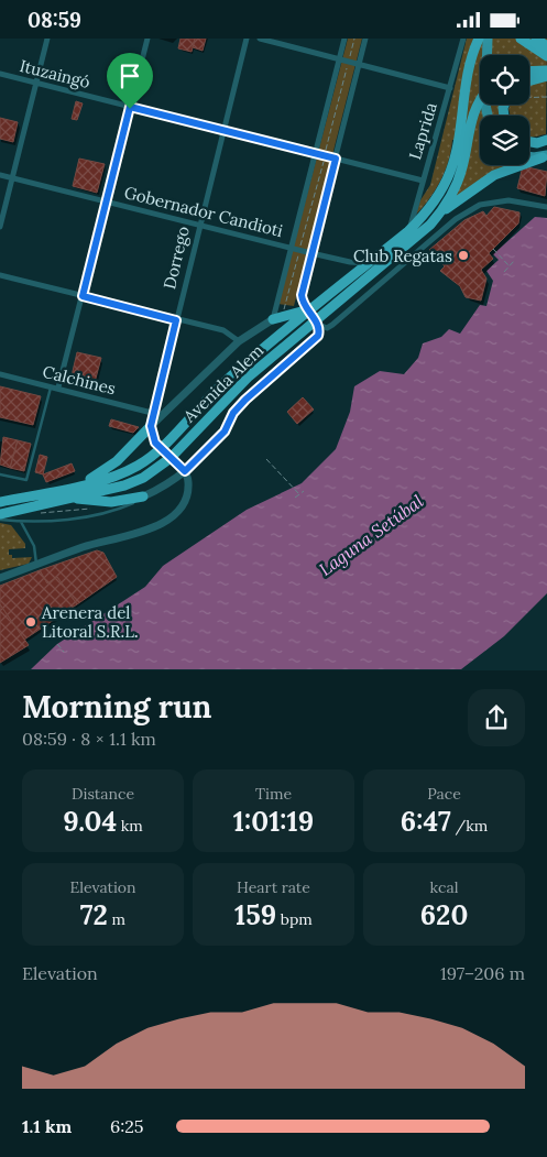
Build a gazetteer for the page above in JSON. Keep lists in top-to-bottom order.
{
  "streets": {
    "highway": ["Avenida Alem"],
    "street": [
      "Ituzaingó",
      "Laprida",
      "Gobernador Candioti",
      "Dorrego",
      "Calchines"
    ]
  },
  "crossings": [
    ["Ituzaingó", "Laprida"],
    ["Ituzaingó", "Dorrego"],
    ["Laprida", "Avenida Alem"],
    ["Gobernador Candioti", "Dorrego"],
    ["Gobernador Candioti", "Avenida Alem"],
    ["Dorrego", "Calchines"],
    ["Dorrego", "Avenida Alem"]
  ],
  "water": ["Laguna Setúbal"],
  "places": ["Club Regatas", "Arenera del Litoral S.R.L."],
  "page": {
    "status": "08:59",
    "heading": ["Morning run", "08:59 · 8 × 1.1 km"],
    "stats": [
      ["Distance", "9.04 km"],
      ["Time", "1:01:19"],
      ["Pace", "6:47 /km"],
      ["Elevation", "72 m"],
      ["Heart rate", "159 bpm"],
      ["kcal", "620"]
    ],
    "chart": ["Elevation", "197–206 m"],
    "list": [
      {
        "name": "1.1 km",
        "note": "6:25"
      }
    ]
  }
}
